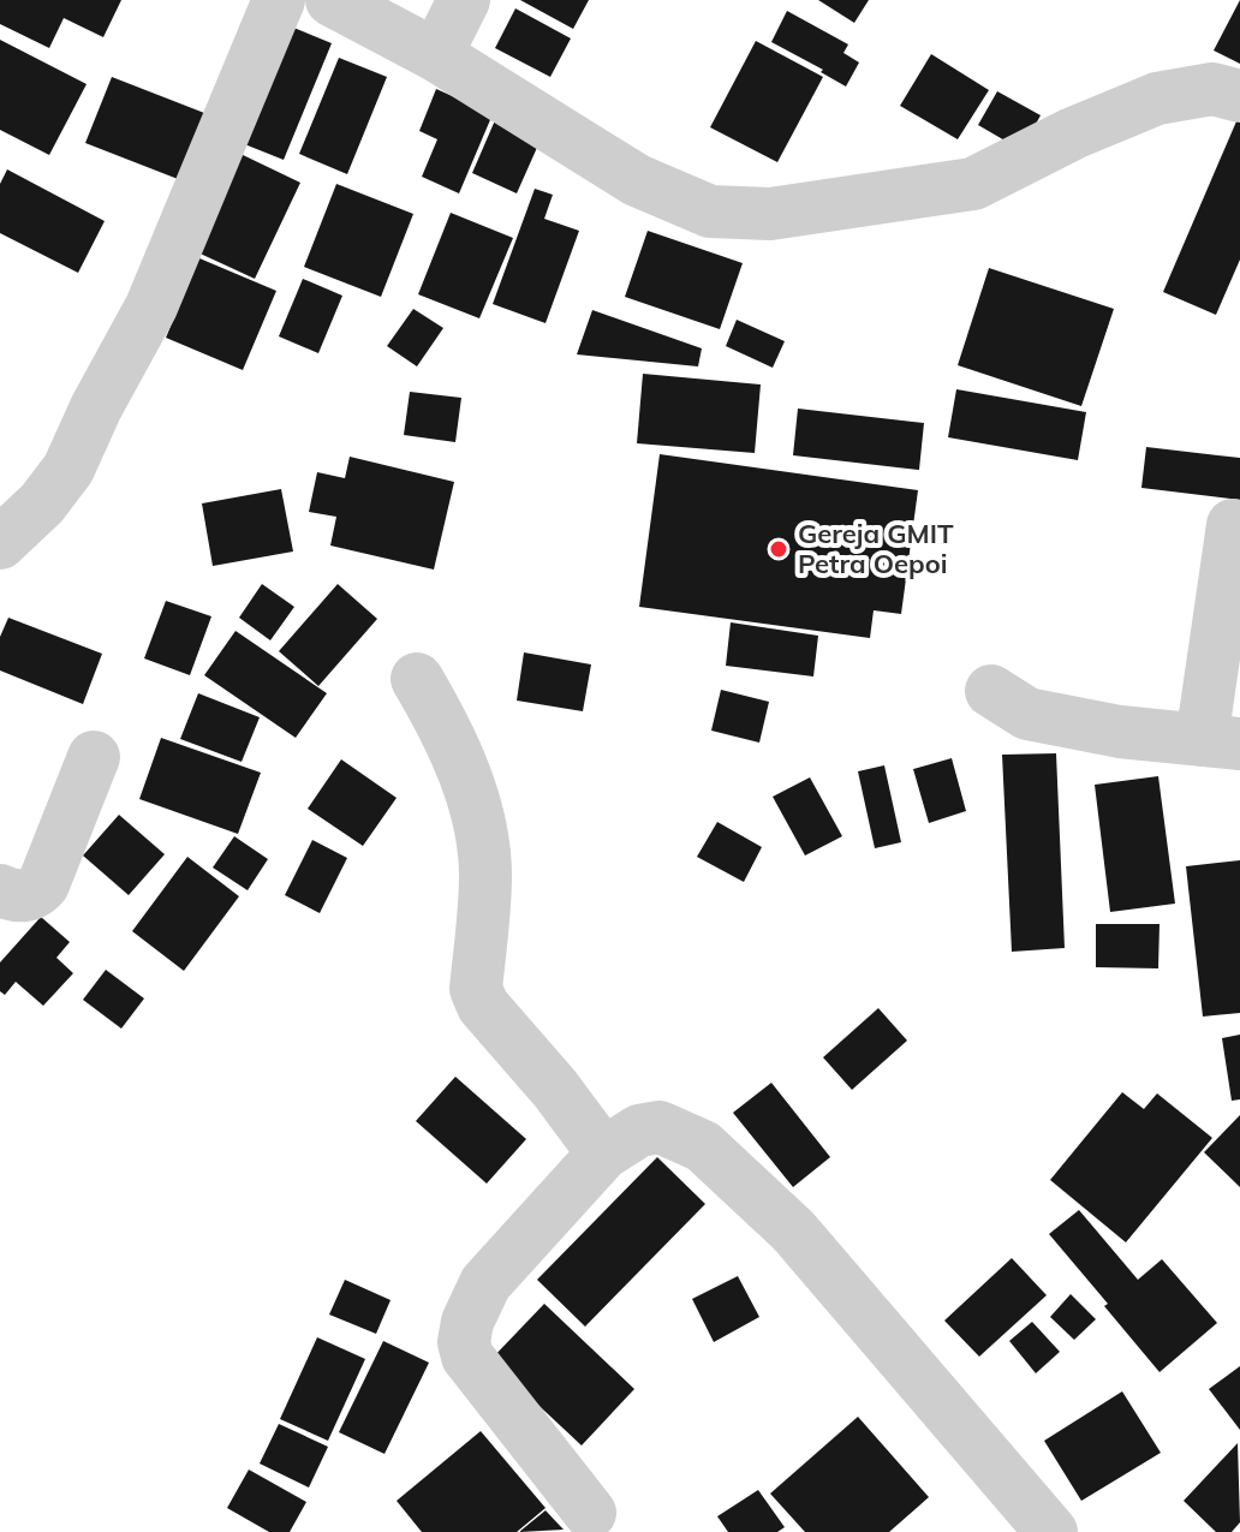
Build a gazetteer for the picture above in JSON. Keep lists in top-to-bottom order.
{
  "places": ["Gereja GMIT Petra Oepoi"]
}
